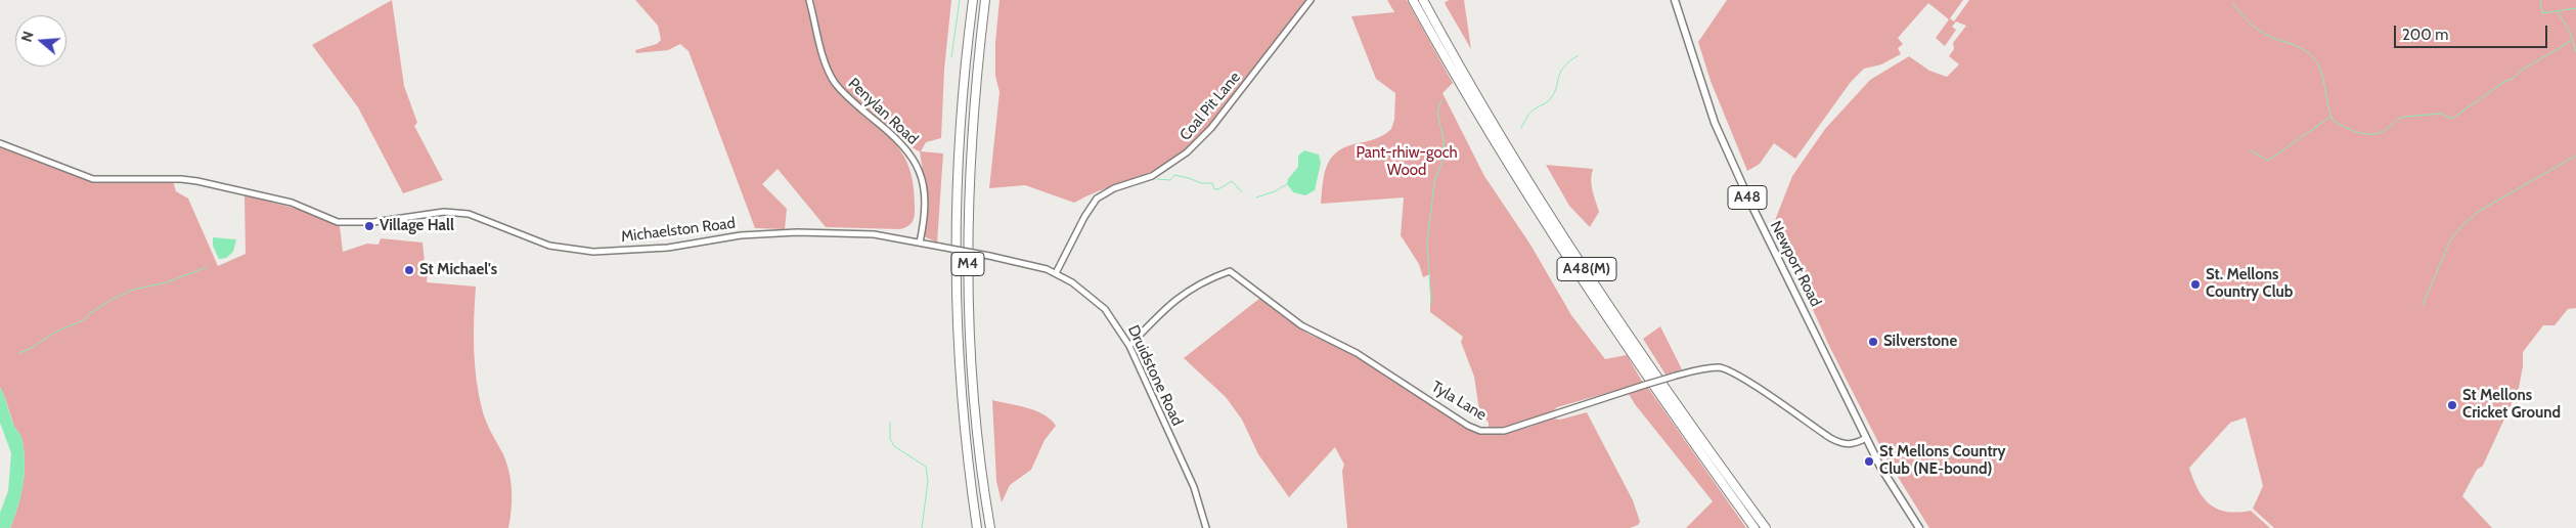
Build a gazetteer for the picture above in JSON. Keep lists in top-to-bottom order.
{
  "streets": {
    "highway": ["M4", "A48(M)"],
    "main road": ["A48", "Newport Road"],
    "street": [
      "Coal Pit Lane",
      "Penylan Road",
      "Michaelston Road",
      "Druidstone Road",
      "Tyla Lane"
    ]
  },
  "crossings": [
    ["Coal Pit Lane", "Druidstone Road"],
    ["Penylan Road", "Michaelston Road"],
    ["Penylan Road", "Druidstone Road"],
    ["Michaelston Road", "Druidstone Road"],
    ["Newport Road", "Tyla Lane"],
    ["Druidstone Road", "Tyla Lane"]
  ],
  "parks": ["Pant-rhiw-goch Wood"],
  "places": [
    "Village Hall",
    "St Michael's",
    "St. Mellons Country Club",
    "Silverstone",
    "St Mellons Cricket Ground",
    "St Mellons Country Club (NE-bound)"
  ],
  "scale_bar": "200 m",
  "north": "left"
}
